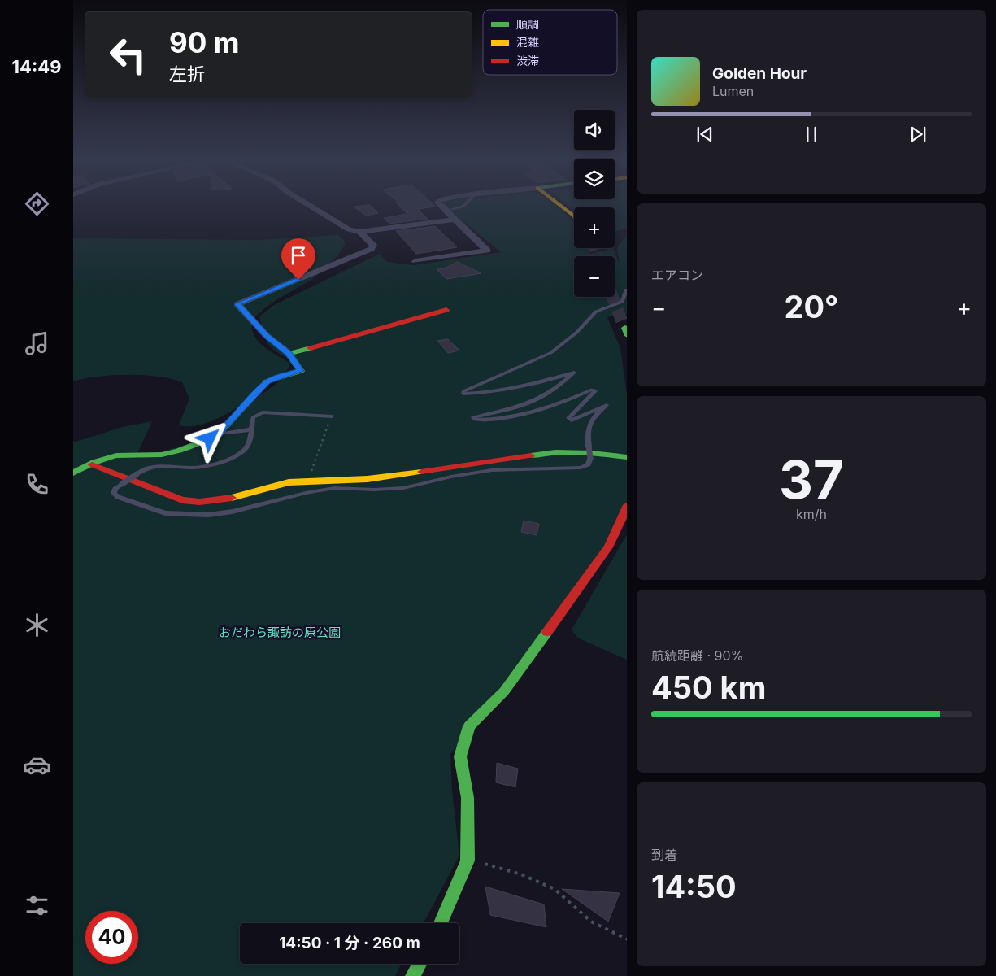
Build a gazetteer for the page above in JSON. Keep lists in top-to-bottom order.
{
  "parks": ["おだわら諏訪の原公園"],
  "legend": ["順調", "混雑", "渋滞"],
  "page": {
    "tabs": "14:49",
    "turn": ["90 m", "左折"],
    "song": ["Golden Hour", "Lumen"],
    "map_buttons": ["+", "−"],
    "tile": [
      "エアコン",
      ["37", "km/h"],
      ["航続距離 · 90%", "450 km"],
      ["到着", "14:50"]
    ],
    "heat": ["−", "20°", "+"],
    "limit": "40",
    "trip": "14:50 · 1 分 · 260 m"
  }
}
